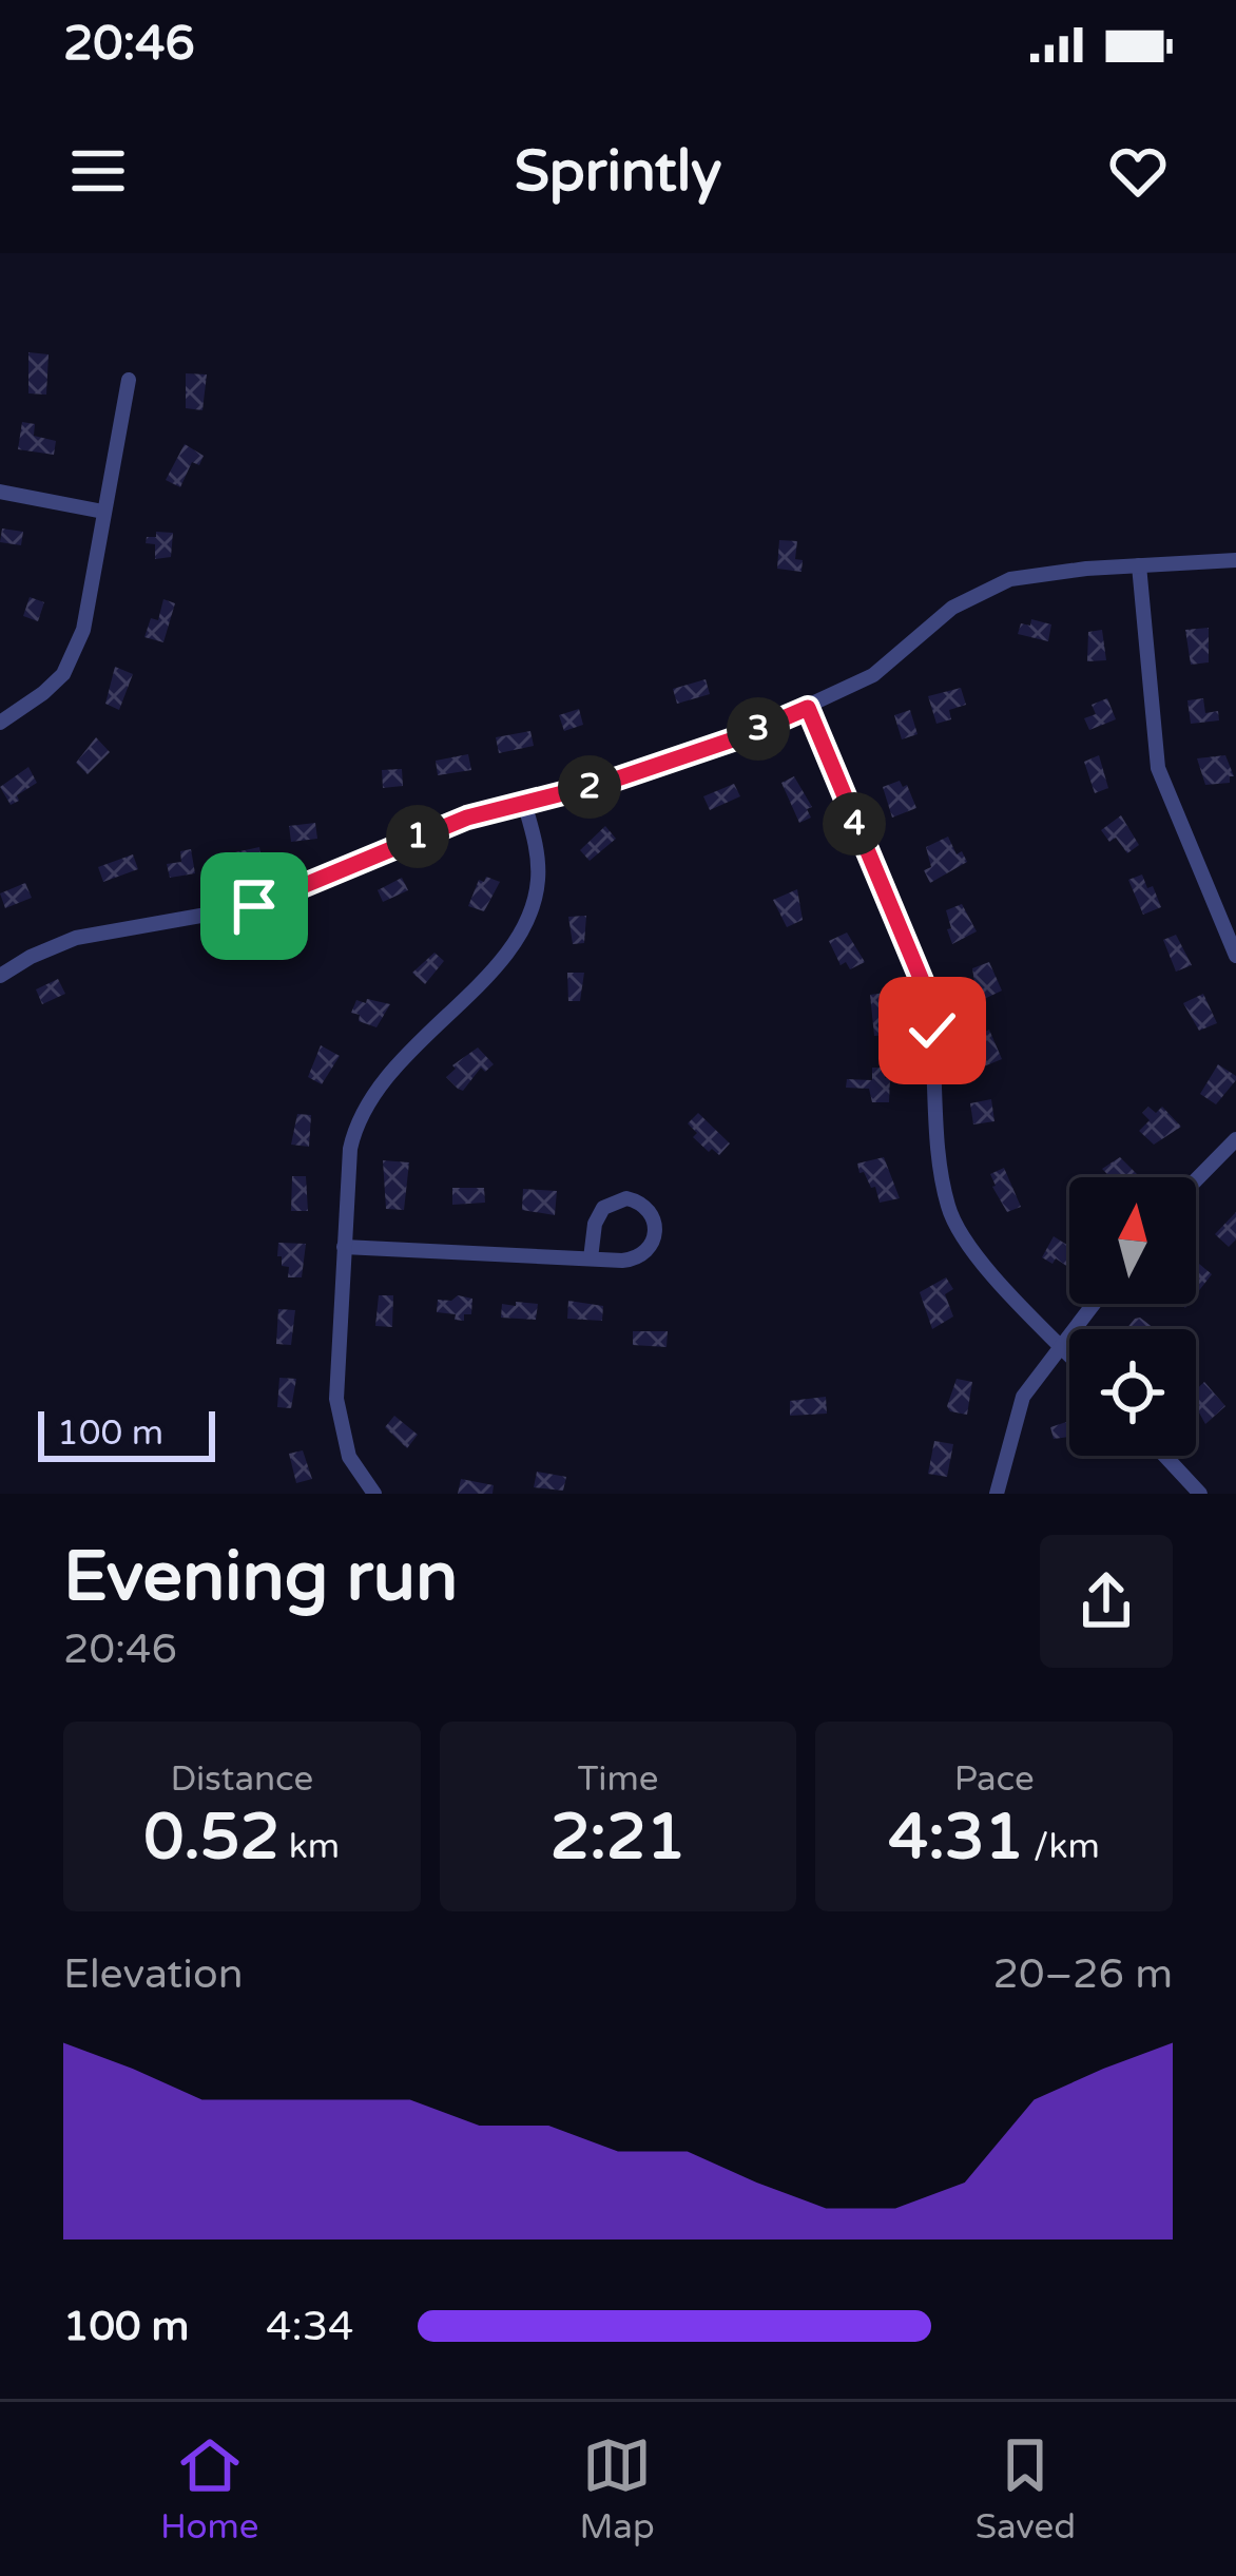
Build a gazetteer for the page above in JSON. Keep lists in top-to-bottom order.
{
  "scale_bar": "100 m",
  "north": "top",
  "page": {
    "status": "20:46",
    "header": "Sprintly",
    "pins": [
      "3",
      "2",
      "4",
      "1"
    ],
    "scale": "100 m",
    "heading": ["Evening run", "20:46"],
    "stats": [
      ["Distance", "0.52 km"],
      ["Time", "2:21"],
      ["Pace", "4:31 /km"]
    ],
    "chart": ["Elevation", "20–26 m"],
    "list": [
      {
        "name": "100 m",
        "note": "4:34"
      }
    ],
    "tabs": ["Home", "Map", "Saved"]
  }
}
